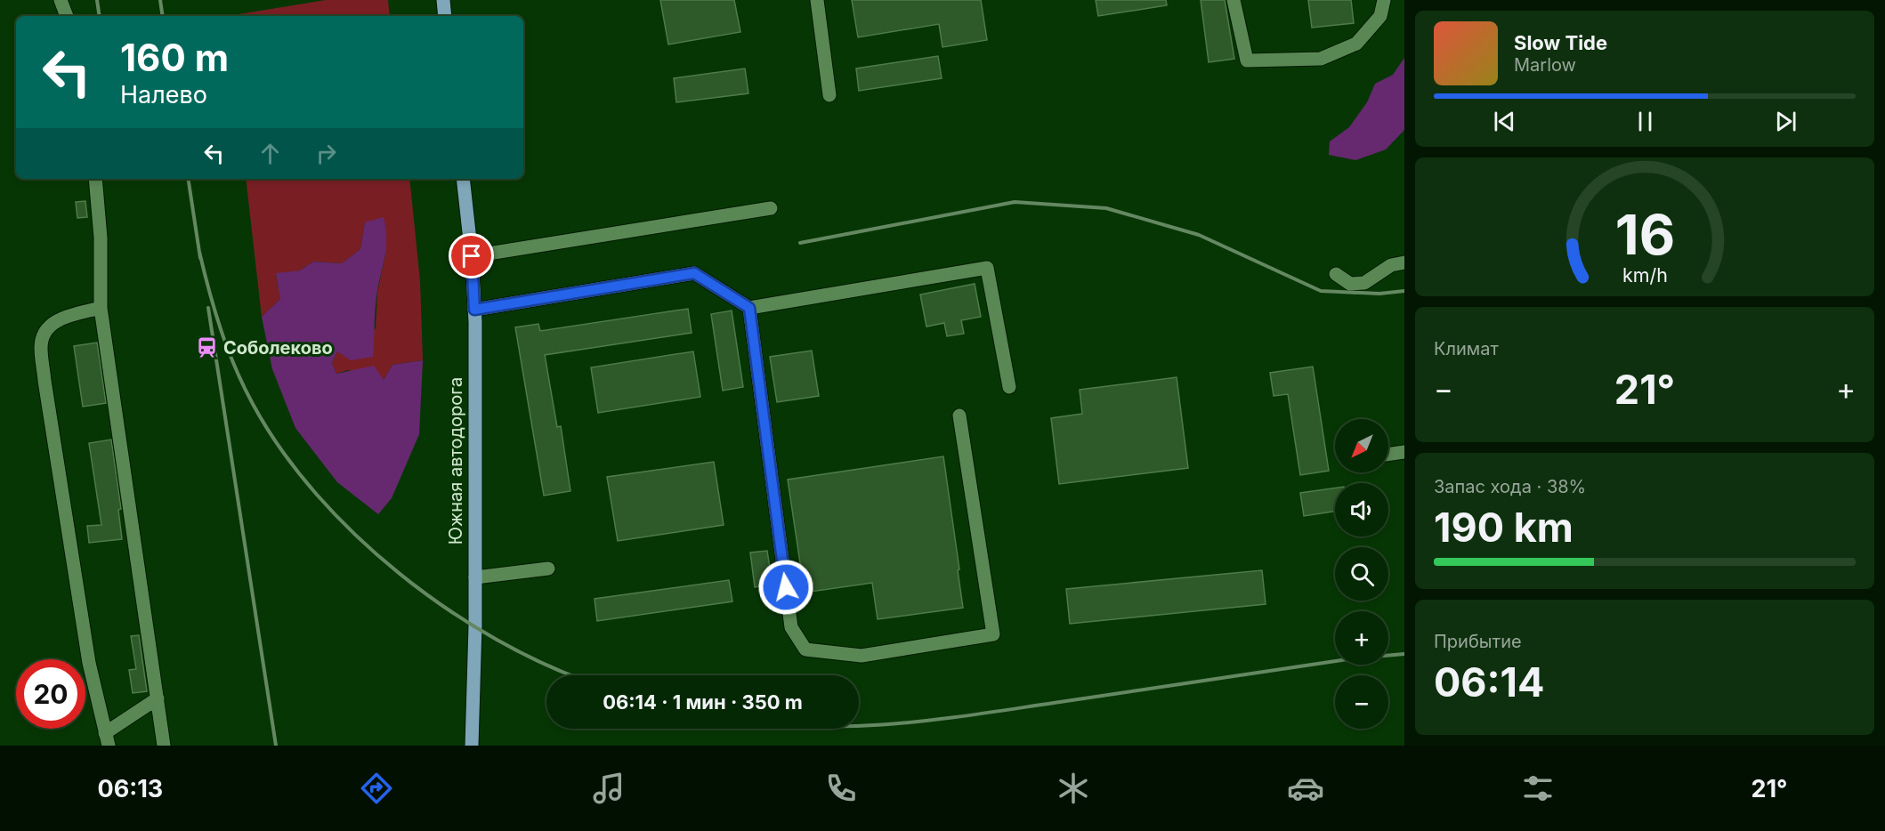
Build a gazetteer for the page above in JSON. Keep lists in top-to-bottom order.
{
  "streets": {
    "main road": ["Южная автодорога"]
  },
  "places": {
    "station": ["Соболеково"]
  },
  "north": "bottom left",
  "page": {
    "turn": ["160 m", "Налево"],
    "song": ["Slow Tide", "Marlow"],
    "tile": [
      "Климат",
      ["Запас хода · 38%", "190 km"],
      ["Прибытие", "06:14"]
    ],
    "heat": ["−", "21°", "+"],
    "map_buttons": ["+", "−"],
    "limit": "20",
    "trip": "06:14 · 1 мин · 350 m",
    "tabs": ["06:13", "21°"],
    "gauge": ["16", "km/h"]
  }
}
